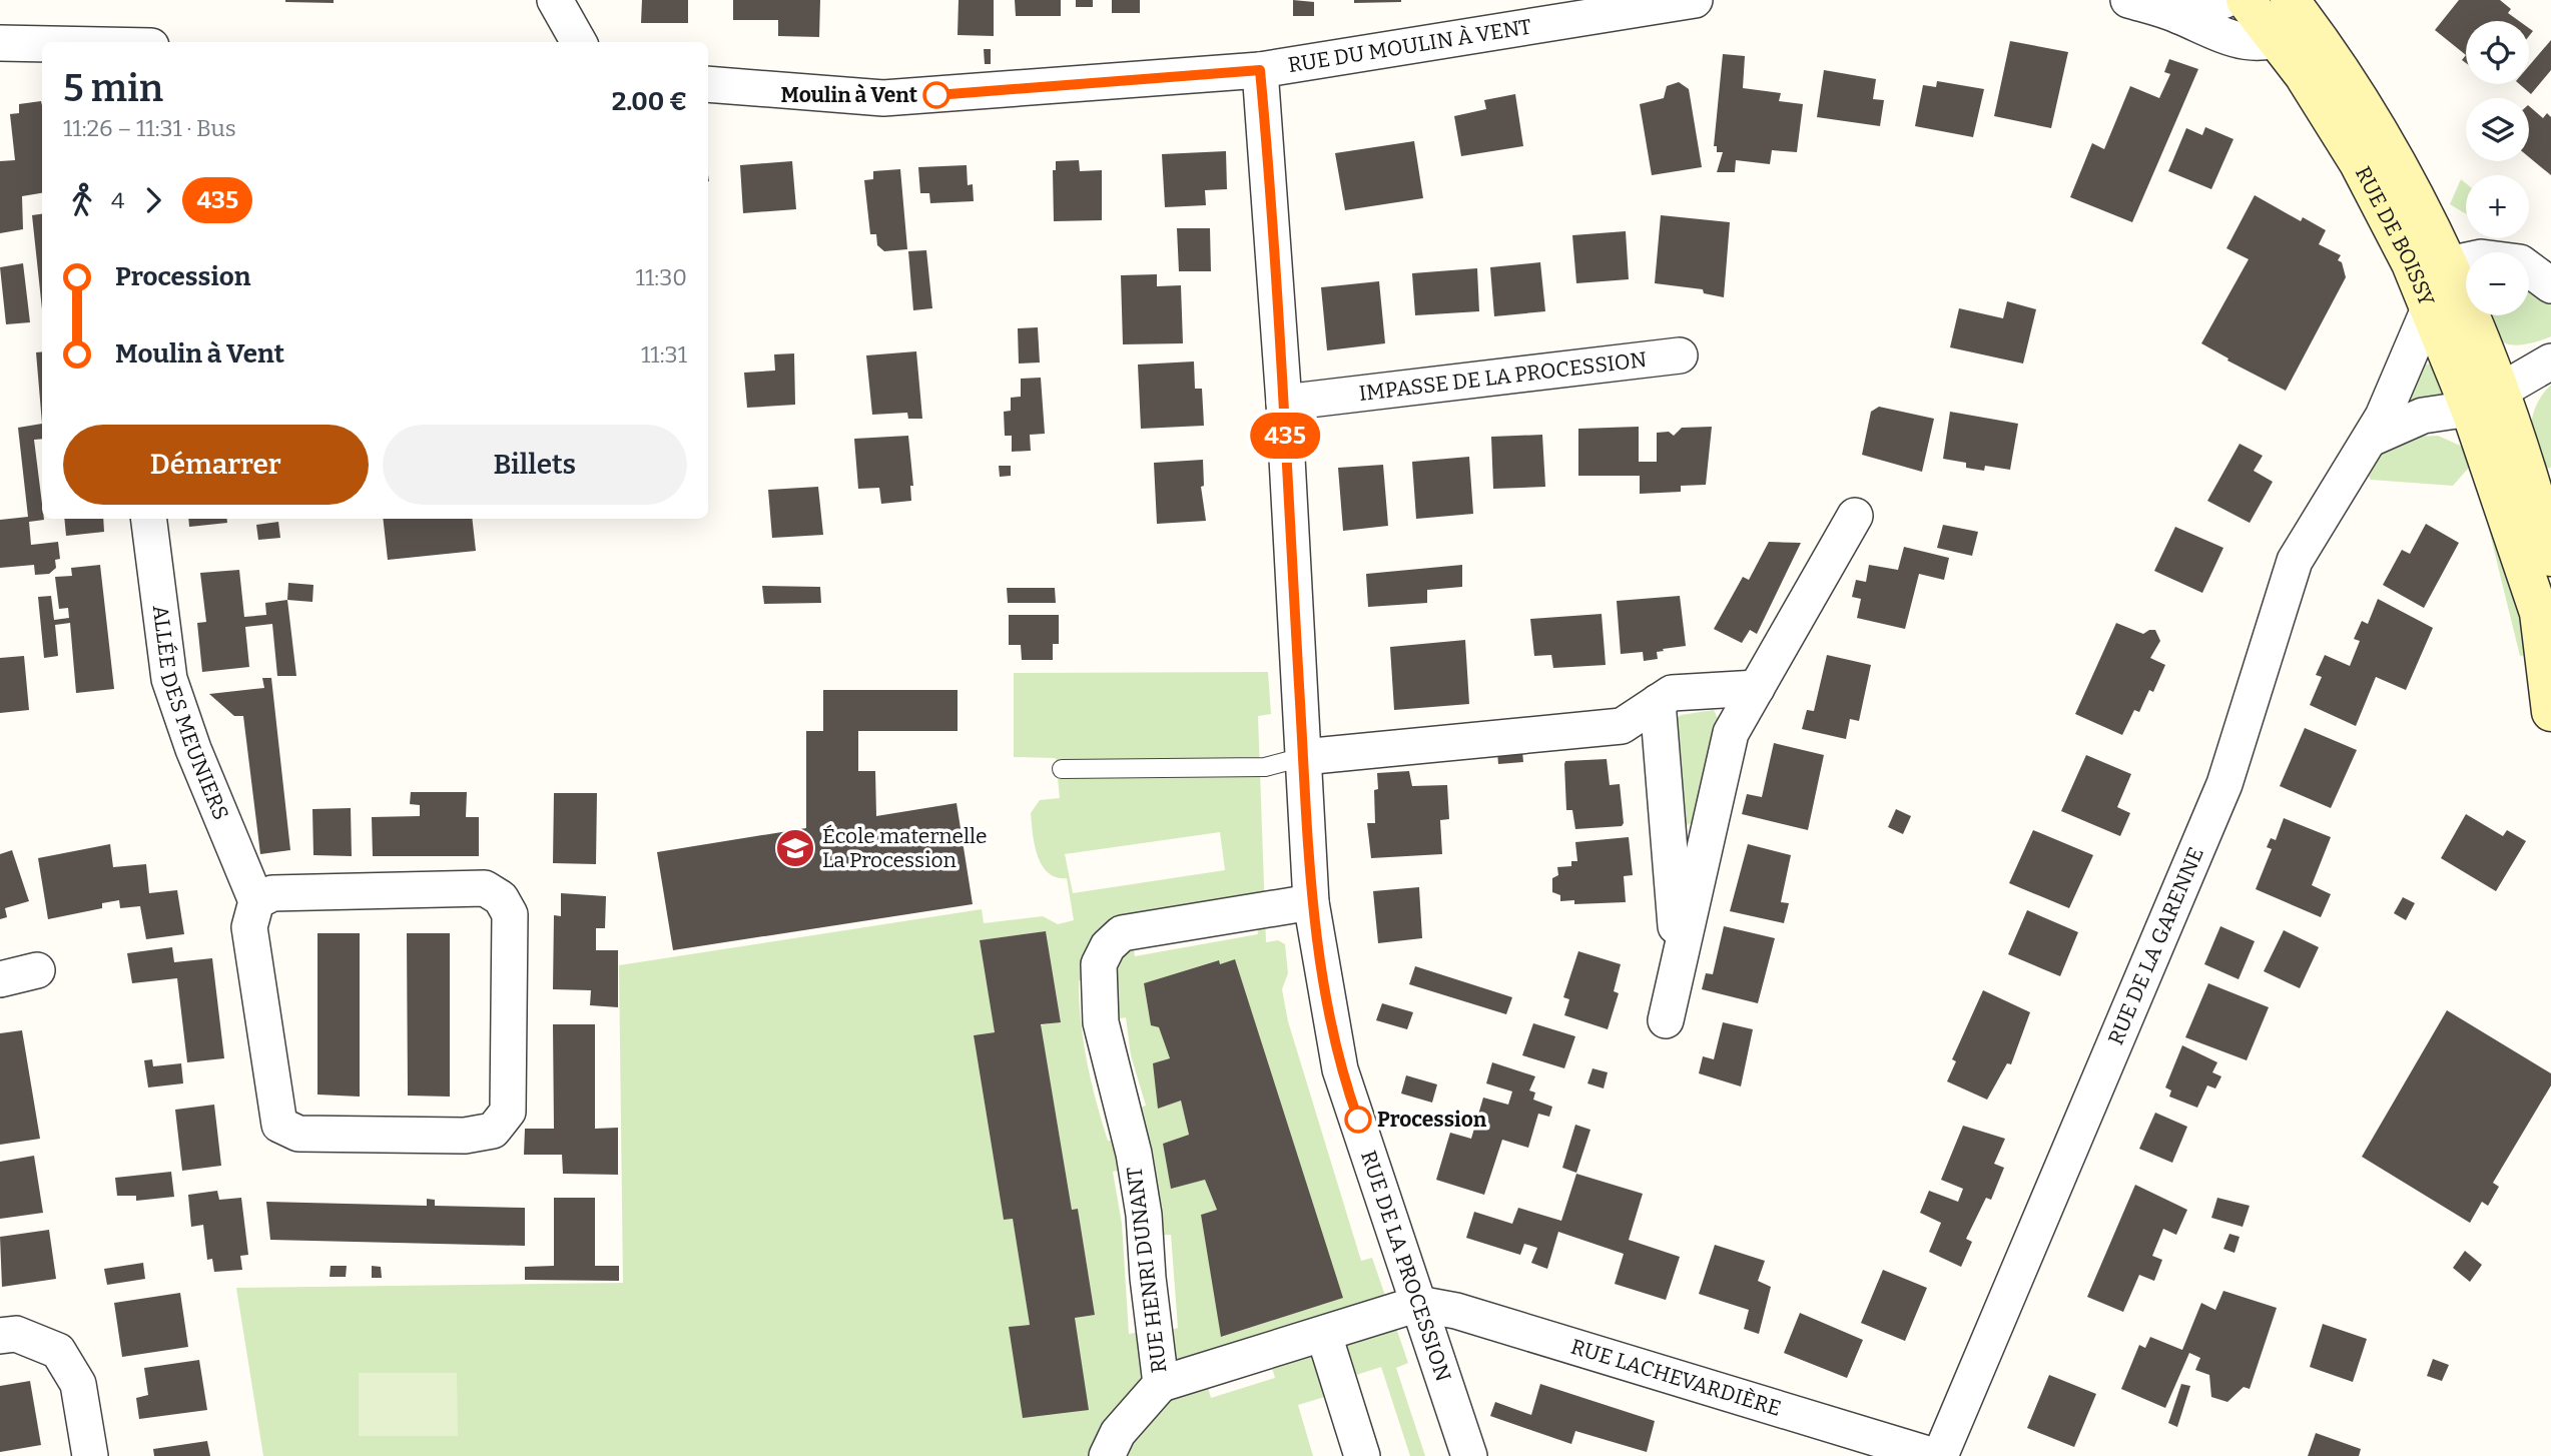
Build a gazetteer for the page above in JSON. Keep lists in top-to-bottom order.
{
  "streets": {
    "street": [
      "RUE DU MOULIN À VENT",
      "RUE DE BOISSY",
      "IMPASSE DE LA PROCESSION",
      "ALLÉE DES MEUNIERS",
      "RUE DE LA GARENNE",
      "RUE DE LA PROCESSION",
      "RUE HENRI DUNANT",
      "RUE LACHEVARDIÈRE"
    ]
  },
  "crossings": [
    ["RUE DU MOULIN À VENT", "RUE DE LA PROCESSION"],
    ["RUE DE BOISSY", "RUE DE LA GARENNE"],
    ["IMPASSE DE LA PROCESSION", "RUE DE LA PROCESSION"],
    ["RUE DE LA PROCESSION", "RUE HENRI DUNANT"],
    ["RUE DE LA PROCESSION", "RUE LACHEVARDIÈRE"]
  ],
  "places": {
    "other": ["Moulin à Vent", "Procession"],
    "school or university": ["École maternelle La Procession"]
  },
  "lines": ["bus line 435"],
  "page": {
    "on_map": "435",
    "map_buttons": ["+", "−"],
    "heading": ["5 min", "11:26 – 11:31 · Bus", "2.00 €"],
    "legs": ["4", "435"],
    "list": [
      {
        "name": "Procession",
        "value": "11:30"
      },
      {
        "name": "Moulin à Vent",
        "value": "11:31"
      }
    ],
    "buttons": ["Démarrer", "Billets"]
  }
}
